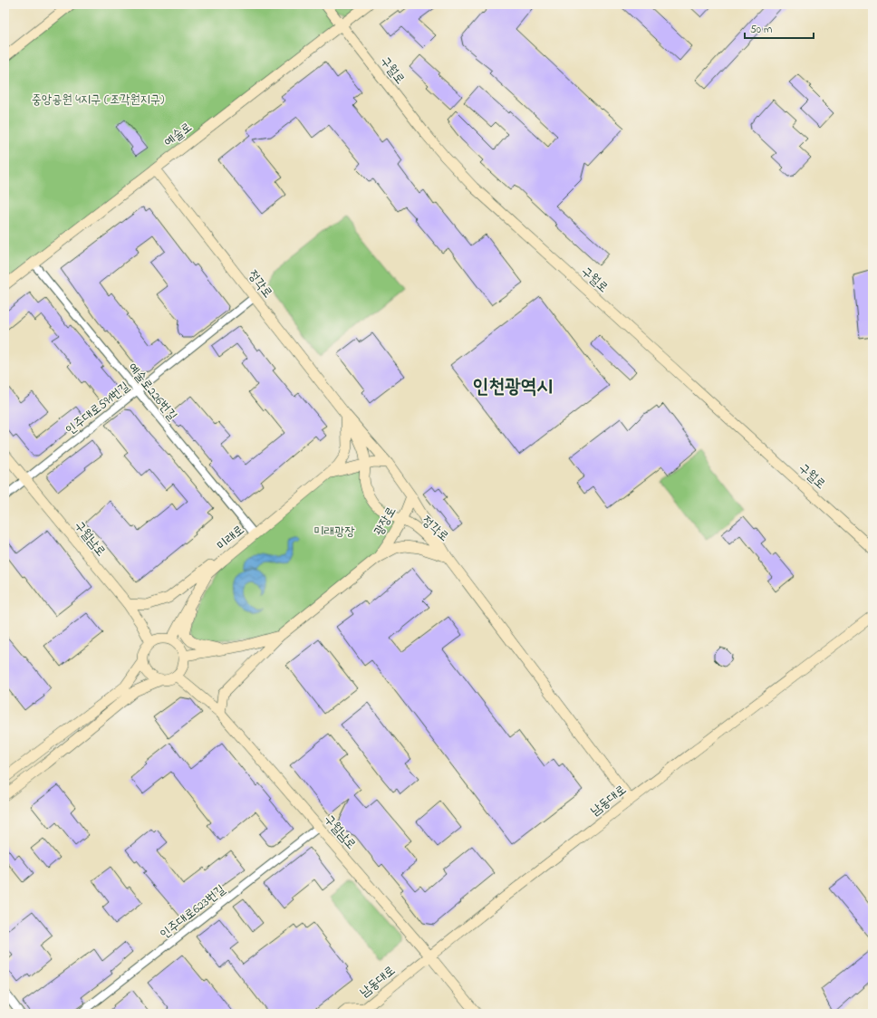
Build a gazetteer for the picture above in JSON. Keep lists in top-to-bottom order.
{
  "streets": {
    "street": [
      "구월로",
      "예술로",
      "정각로",
      "예술로226번길",
      "인주대로591번길",
      "광장로",
      "미래로",
      "구월남로",
      "남동대로",
      "인주대로623번길"
    ]
  },
  "crossings": [
    ["구월로", "예술로"],
    ["예술로", "정각로"],
    ["예술로", "예술로226번길"],
    ["정각로", "인주대로591번길"],
    ["정각로", "광장로"],
    ["정각로", "미래로"],
    ["예술로226번길", "인주대로591번길"],
    ["예술로226번길", "미래로"],
    ["인주대로591번길", "구월남로"],
    ["미래로", "구월남로"],
    ["구월남로", "남동대로"],
    ["구월남로", "인주대로623번길"]
  ],
  "districts": ["인천광역시"],
  "parks": ["중앙공원 4지구 (조각원지구)", "미래광장"],
  "scale_bar": "50 m"
}
